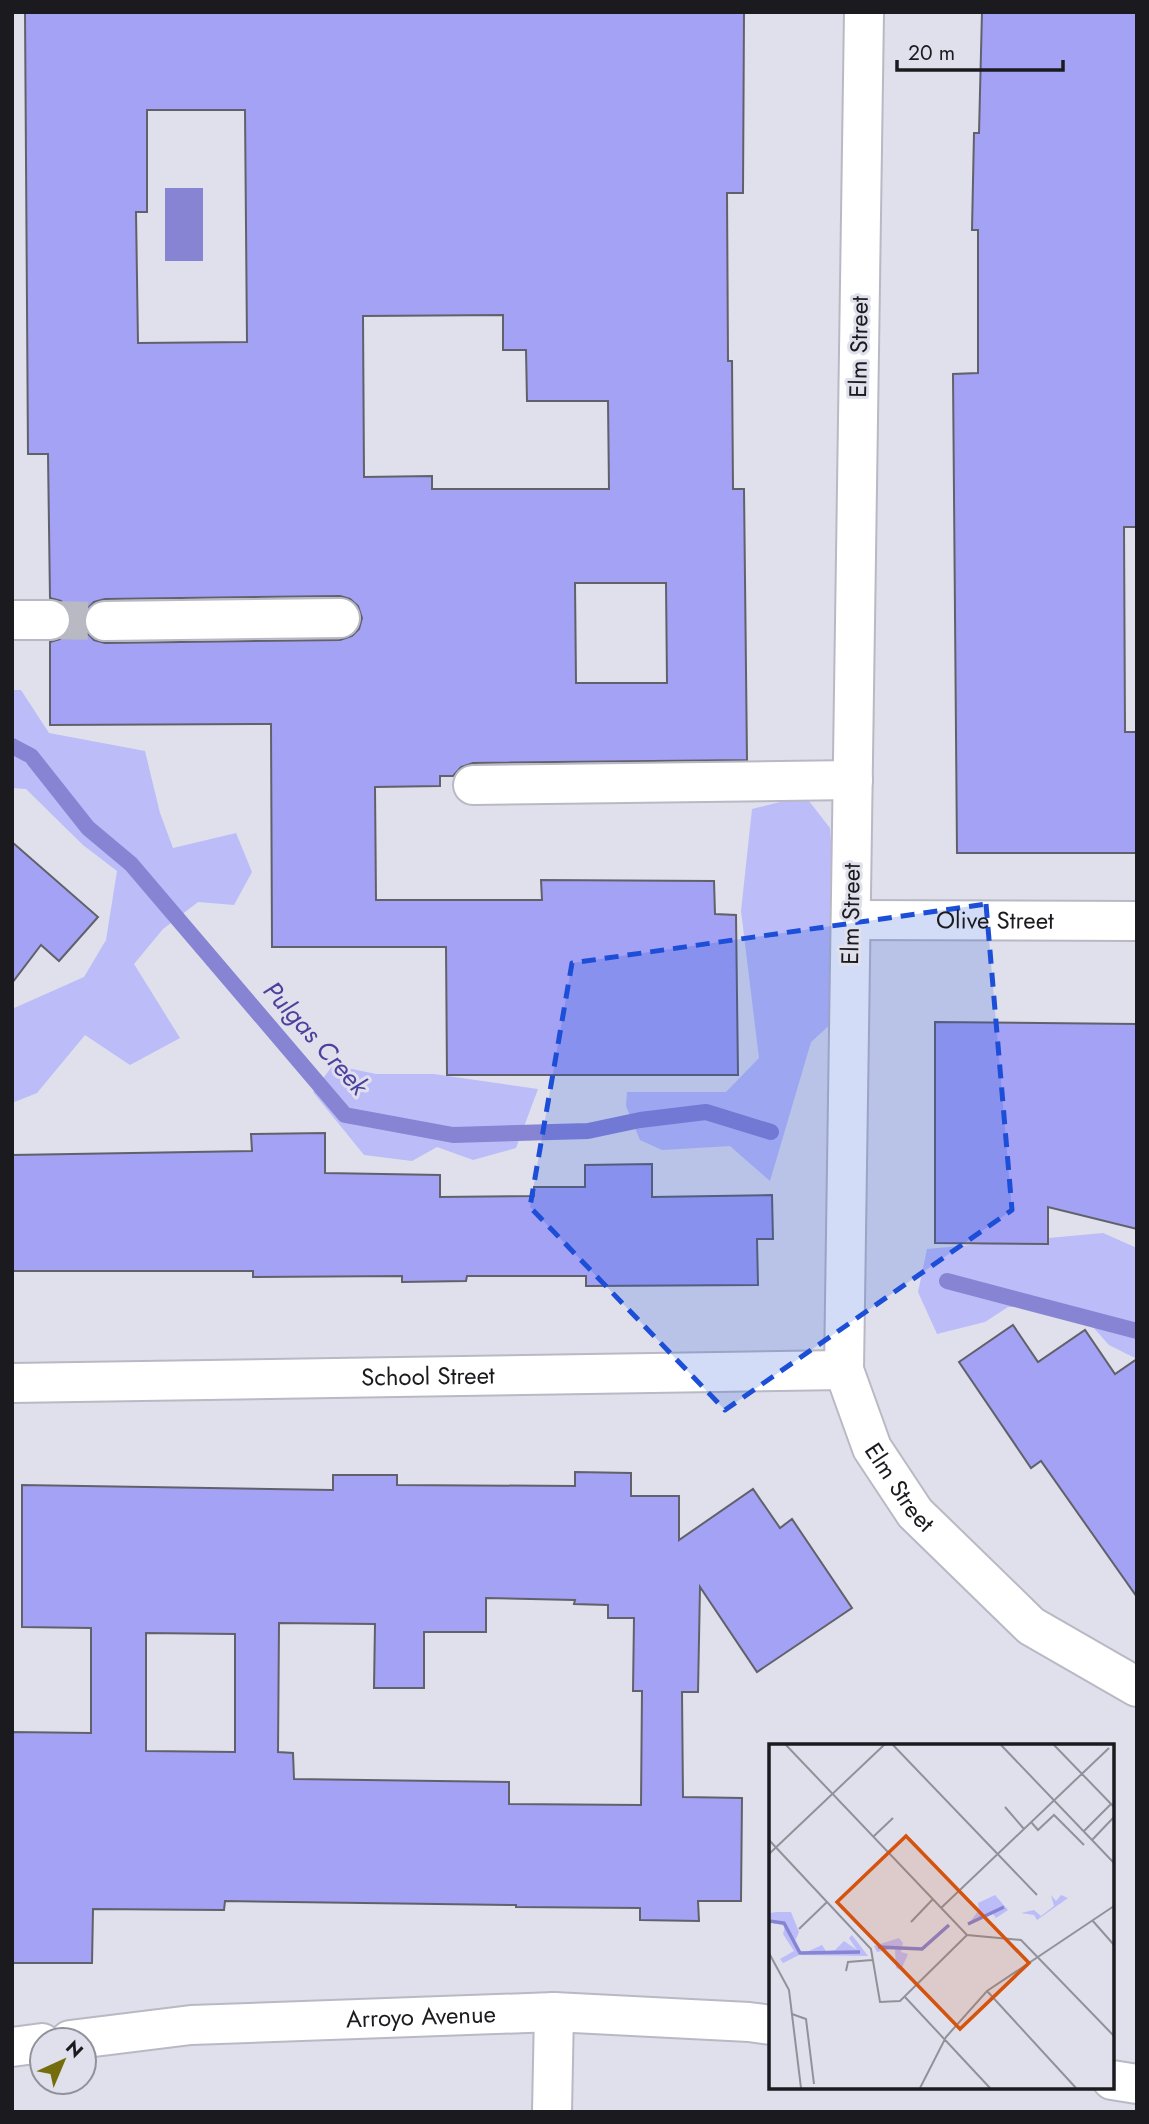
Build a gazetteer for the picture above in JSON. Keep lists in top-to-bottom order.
{
  "streets": {
    "street": [
      "Elm Street",
      "Olive Street",
      "School Street",
      "Arroyo Avenue"
    ]
  },
  "crossings": [
    ["Elm Street", "Olive Street"],
    ["Elm Street", "School Street"]
  ],
  "water": ["Pulgas Creek"],
  "scale_bar": "20 m",
  "north": "top right"
}
